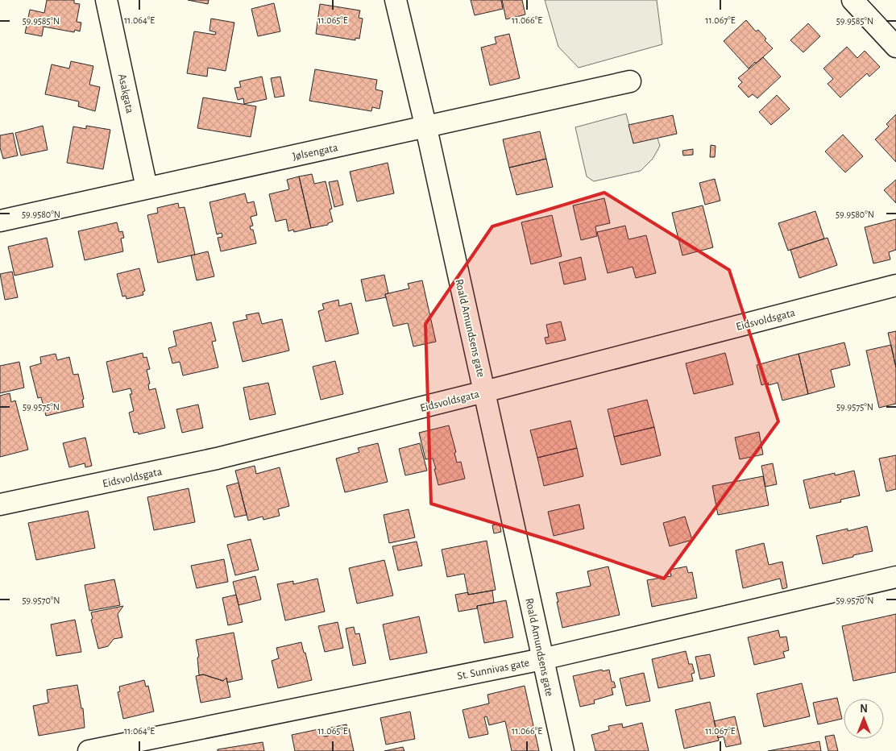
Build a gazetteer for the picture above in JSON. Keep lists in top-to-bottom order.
{
  "streets": {
    "street": [
      "Asakgata",
      "Jølsengata",
      "Eidsvoldsgata",
      "Roald Amundsens gate",
      "St. Sunnivas gate"
    ]
  },
  "crossings": [
    ["Asakgata", "Jølsengata"],
    ["Jølsengata", "Roald Amundsens gate"],
    ["Eidsvoldsgata", "Roald Amundsens gate"],
    ["Roald Amundsens gate", "St. Sunnivas gate"]
  ],
  "north": "top",
  "coordinates": [
    "11.064°E",
    "11.065°E",
    "11.066°E",
    "11.067°E",
    "59.9585°N",
    "59.9580°N",
    "59.9575°N",
    "59.9570°N"
  ]
}
